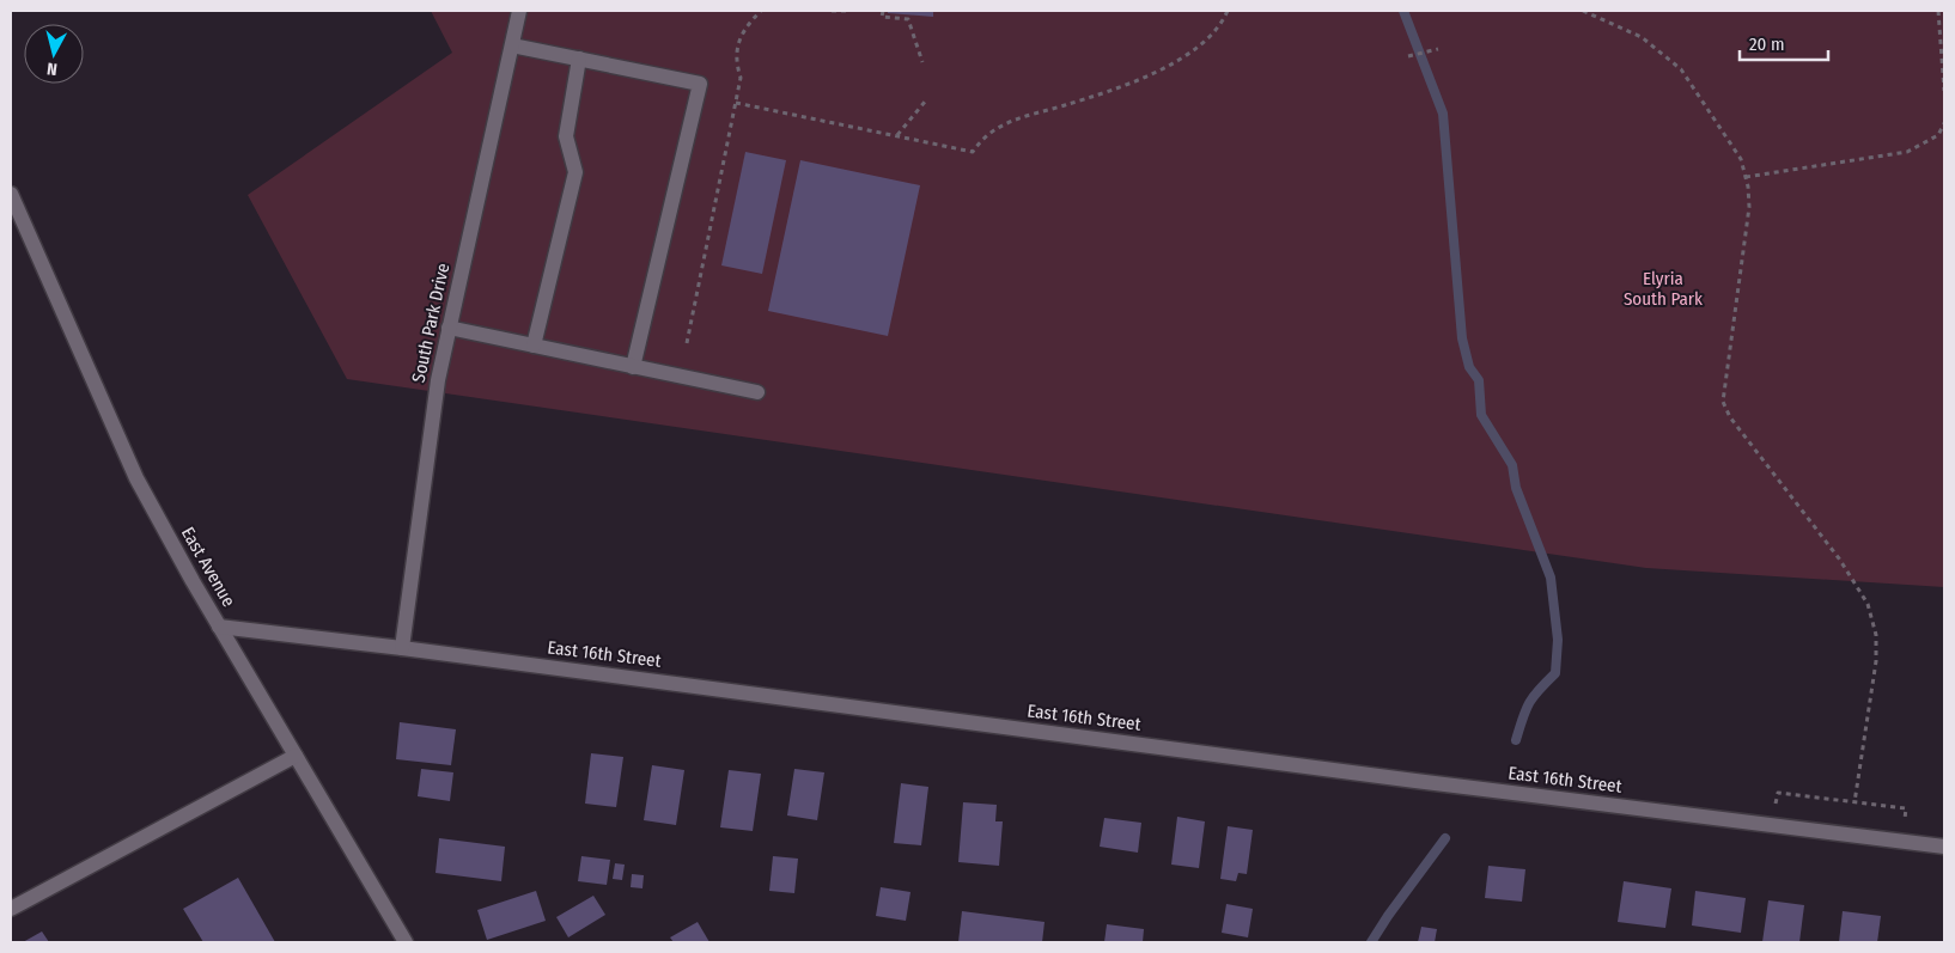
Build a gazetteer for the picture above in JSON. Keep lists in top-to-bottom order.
{
  "streets": {
    "street": ["South Park Drive", "East Avenue", "East 16th Street"]
  },
  "crossings": [
    ["South Park Drive", "East 16th Street"],
    ["East Avenue", "East 16th Street"]
  ],
  "parks": ["Elyria South Park"],
  "scale_bar": "20 m",
  "north": "bottom"
}
